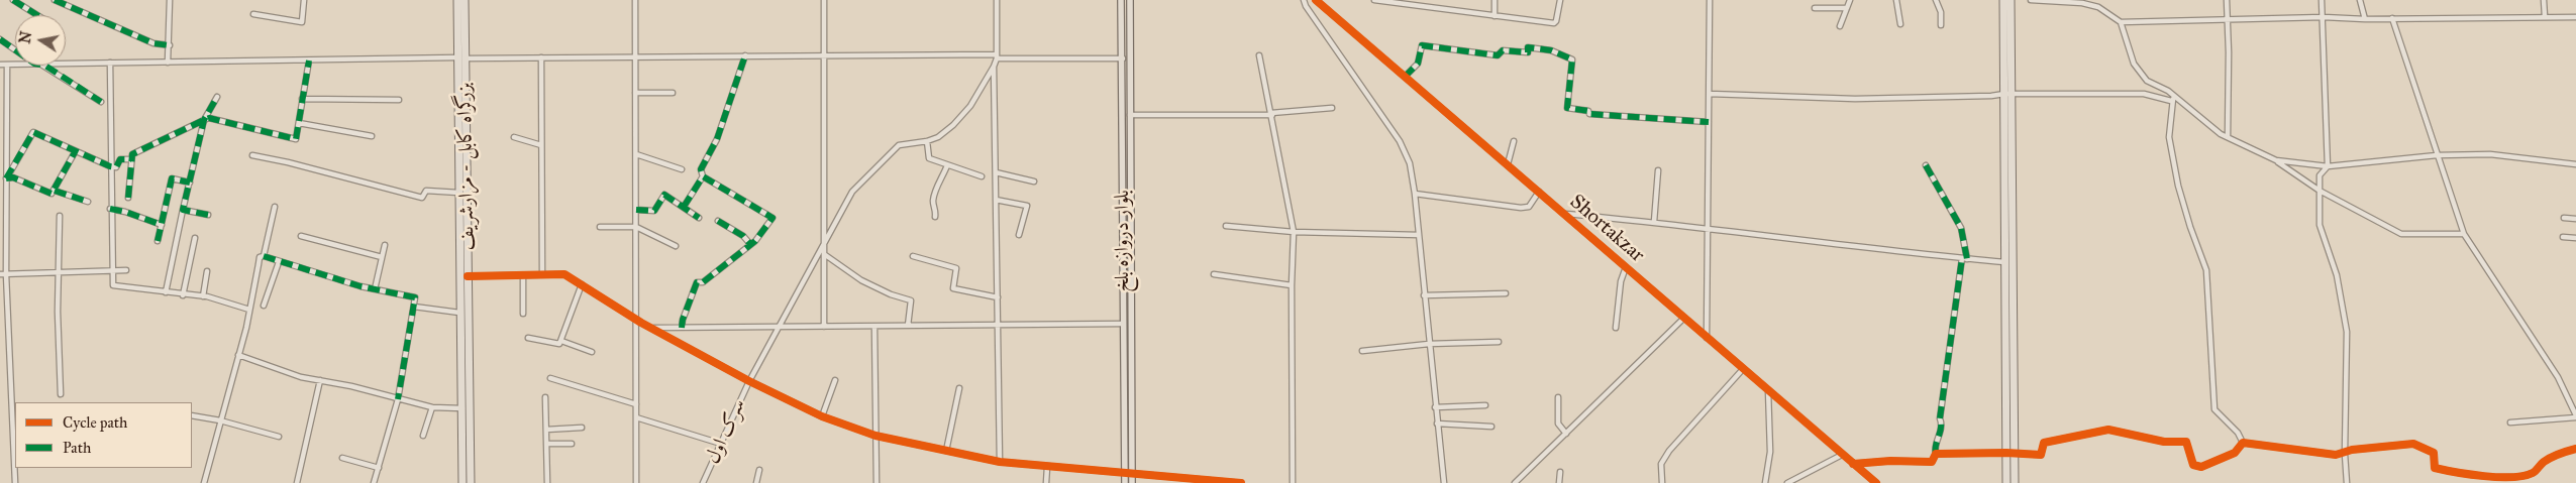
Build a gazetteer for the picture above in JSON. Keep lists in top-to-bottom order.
{
  "streets": {
    "highway": ["بزرگراه کابل - مزارشریف"],
    "main road": ["بلوار دروازه بلخ"],
    "street": ["Shortakzar", "سرک اول"]
  },
  "legend": ["Cycle path", "Path"],
  "north": "left"
}
